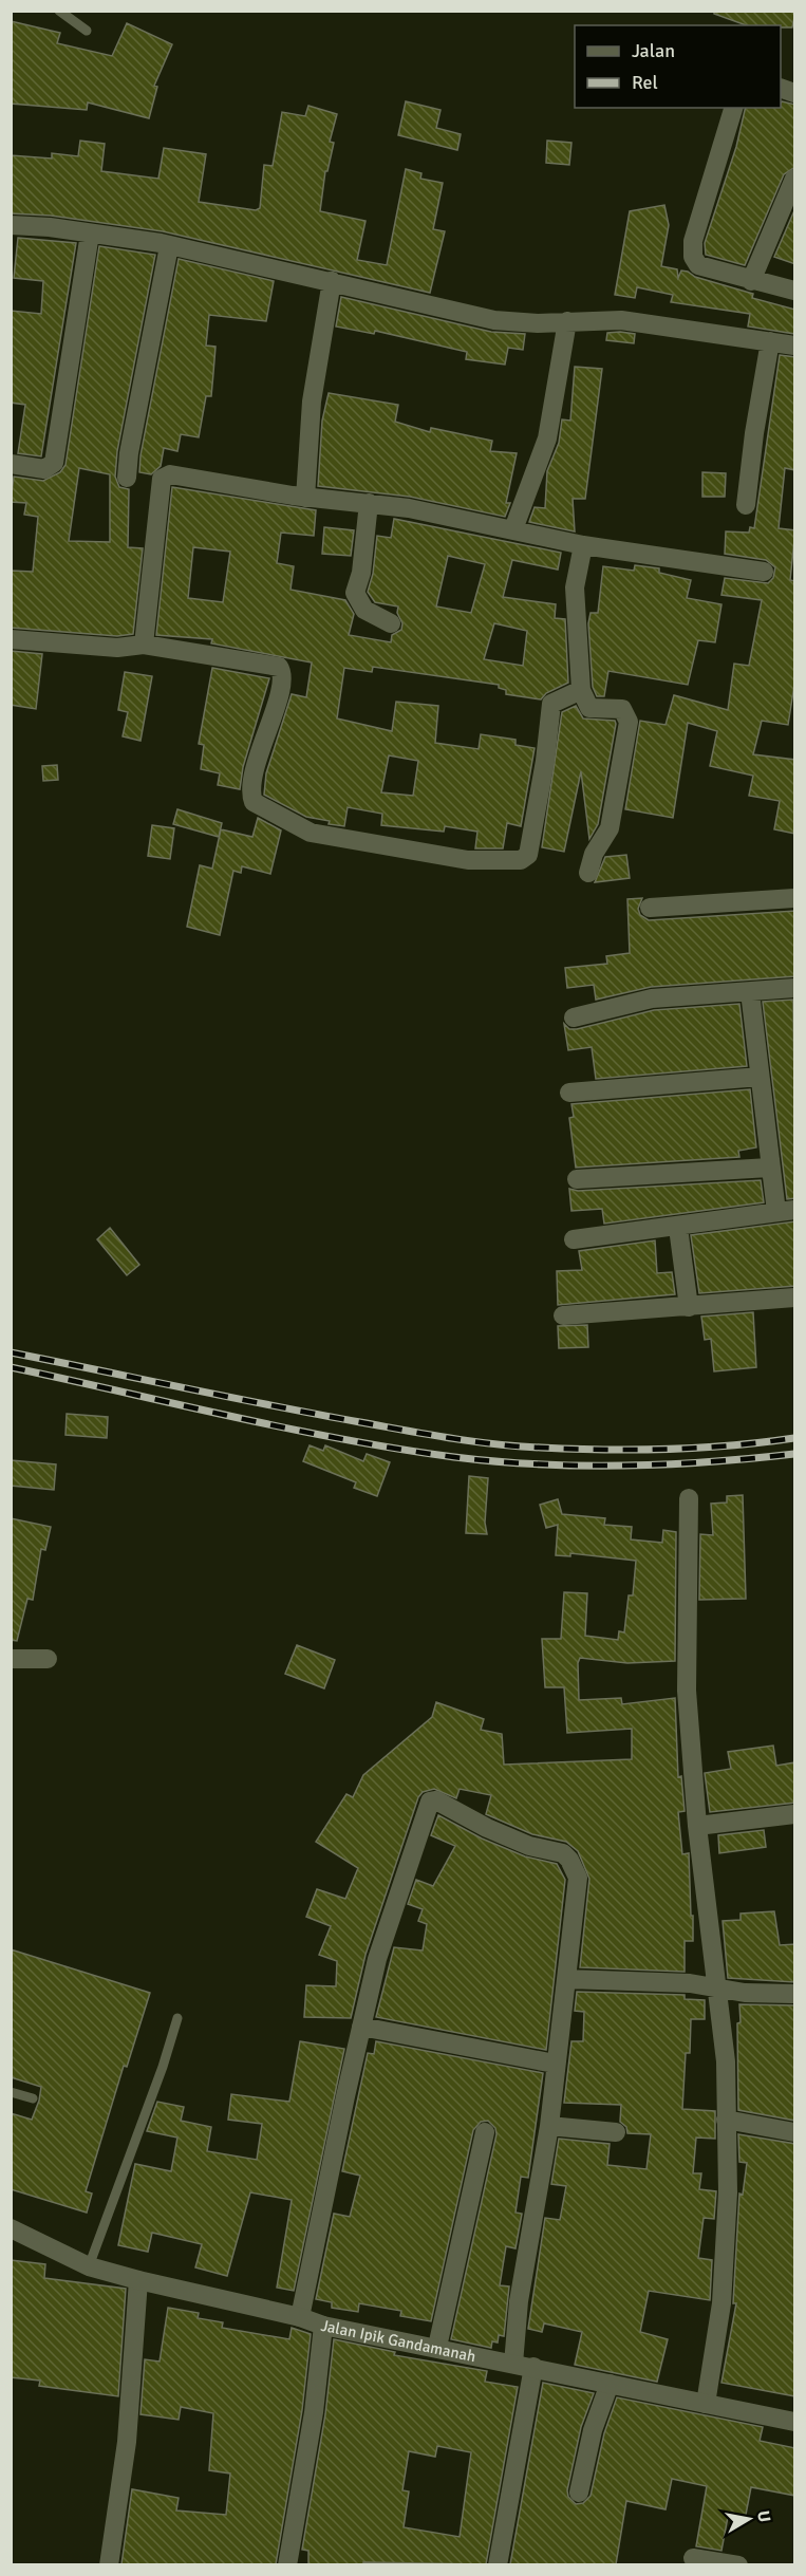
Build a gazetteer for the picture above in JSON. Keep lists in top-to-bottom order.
{
  "streets": {
    "street": ["Jalan Ipik Gandamanah"]
  },
  "legend": ["Jalan", "Rel"],
  "north": "right"
}
